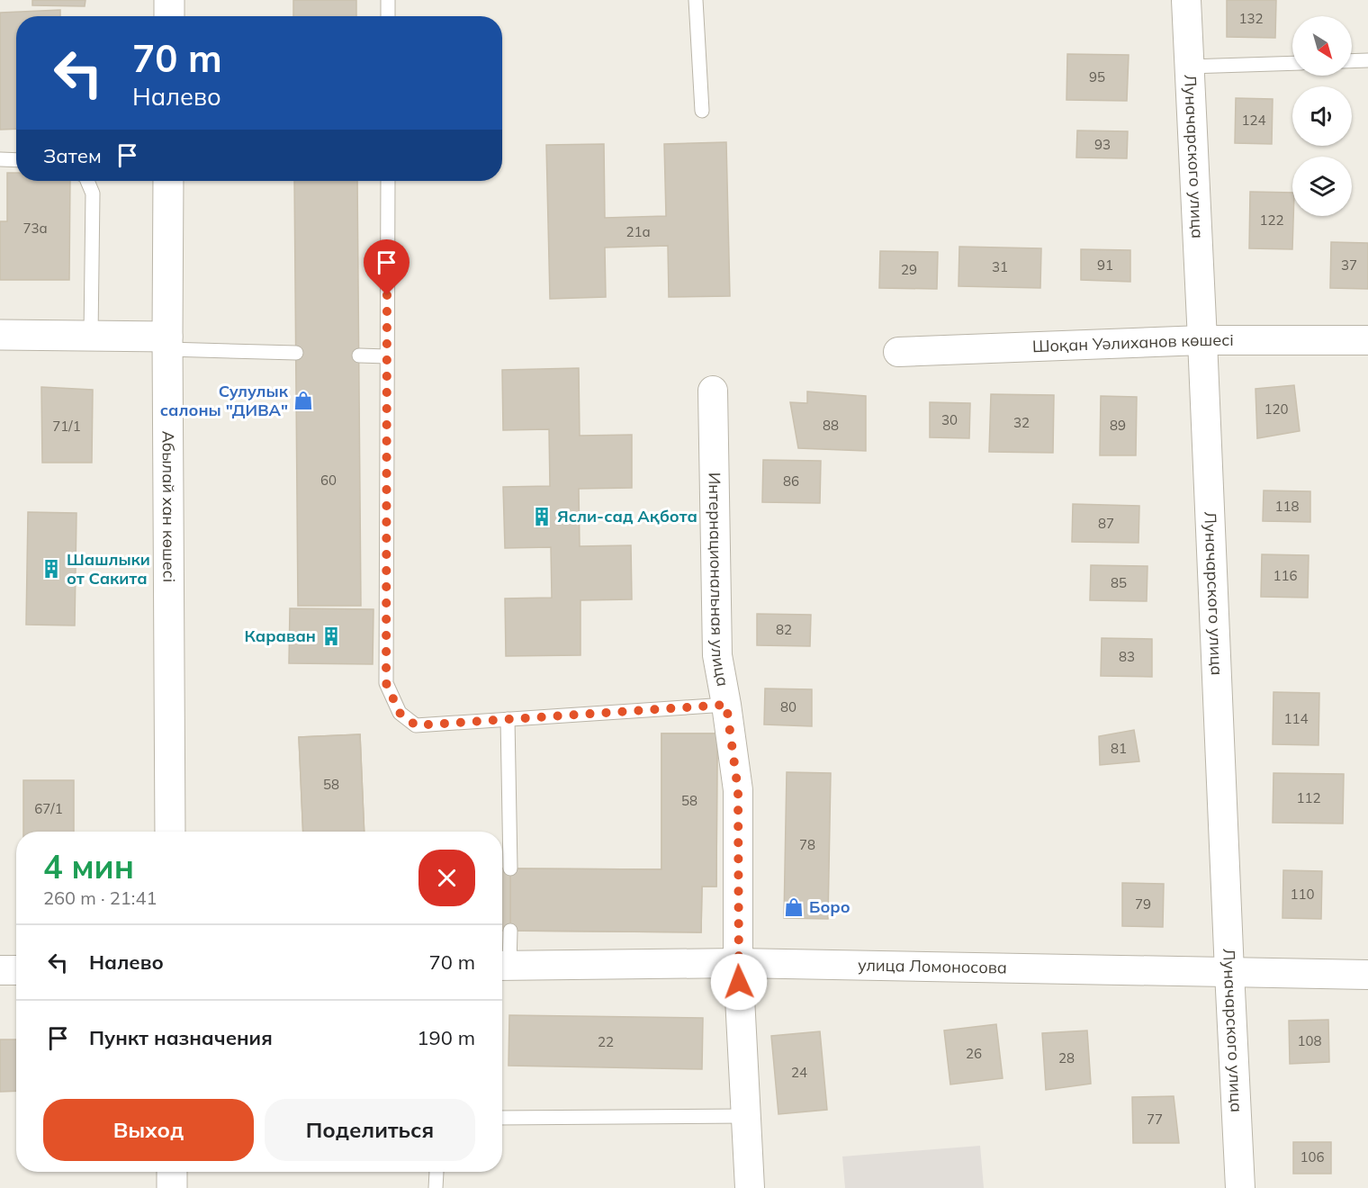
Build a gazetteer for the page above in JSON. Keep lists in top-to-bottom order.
{
  "streets": {
    "street": [
      "Луначарского улица",
      "Шоқан Уәлиханов көшесі",
      "Абылай хан көшесі",
      "Интернациональная улица",
      "улица Ломоносова"
    ]
  },
  "crossings": [
    ["Луначарского улица", "Шоқан Уәлиханов көшесі"],
    ["Луначарского улица", "улица Ломоносова"],
    ["Интернациональная улица", "улица Ломоносова"]
  ],
  "places": {
    "shop": ["Сулулык салоны \"ДИВА\"", "Боро"],
    "building": ["Ясли-сад Ақбота", "Шашлыки от Сакита", "Караван"]
  },
  "house_numbers": [
    "132",
    "95",
    "124",
    "93",
    "122",
    "73а",
    "21а",
    "91",
    "37",
    "31",
    "29",
    "120",
    "30",
    "32",
    "88",
    "89",
    "71/1",
    "60",
    "86",
    "118",
    "87",
    "116",
    "85",
    "82",
    "83",
    "80",
    "114",
    "81",
    "58",
    "112",
    "58",
    "67/1",
    "78",
    "110",
    "79",
    "108",
    "22",
    "26",
    "28",
    "24",
    "77",
    "106"
  ],
  "north": "bottom right",
  "page": {
    "turn": ["70 m", "Налево"],
    "then": "Затем",
    "heading": ["4 мин", "260 m · 21:41"],
    "list": [
      {
        "name": "Налево",
        "value": "70 m"
      },
      {
        "name": "Пункт назначения",
        "value": "190 m"
      }
    ],
    "buttons": ["Выход", "Поделиться"]
  }
}
